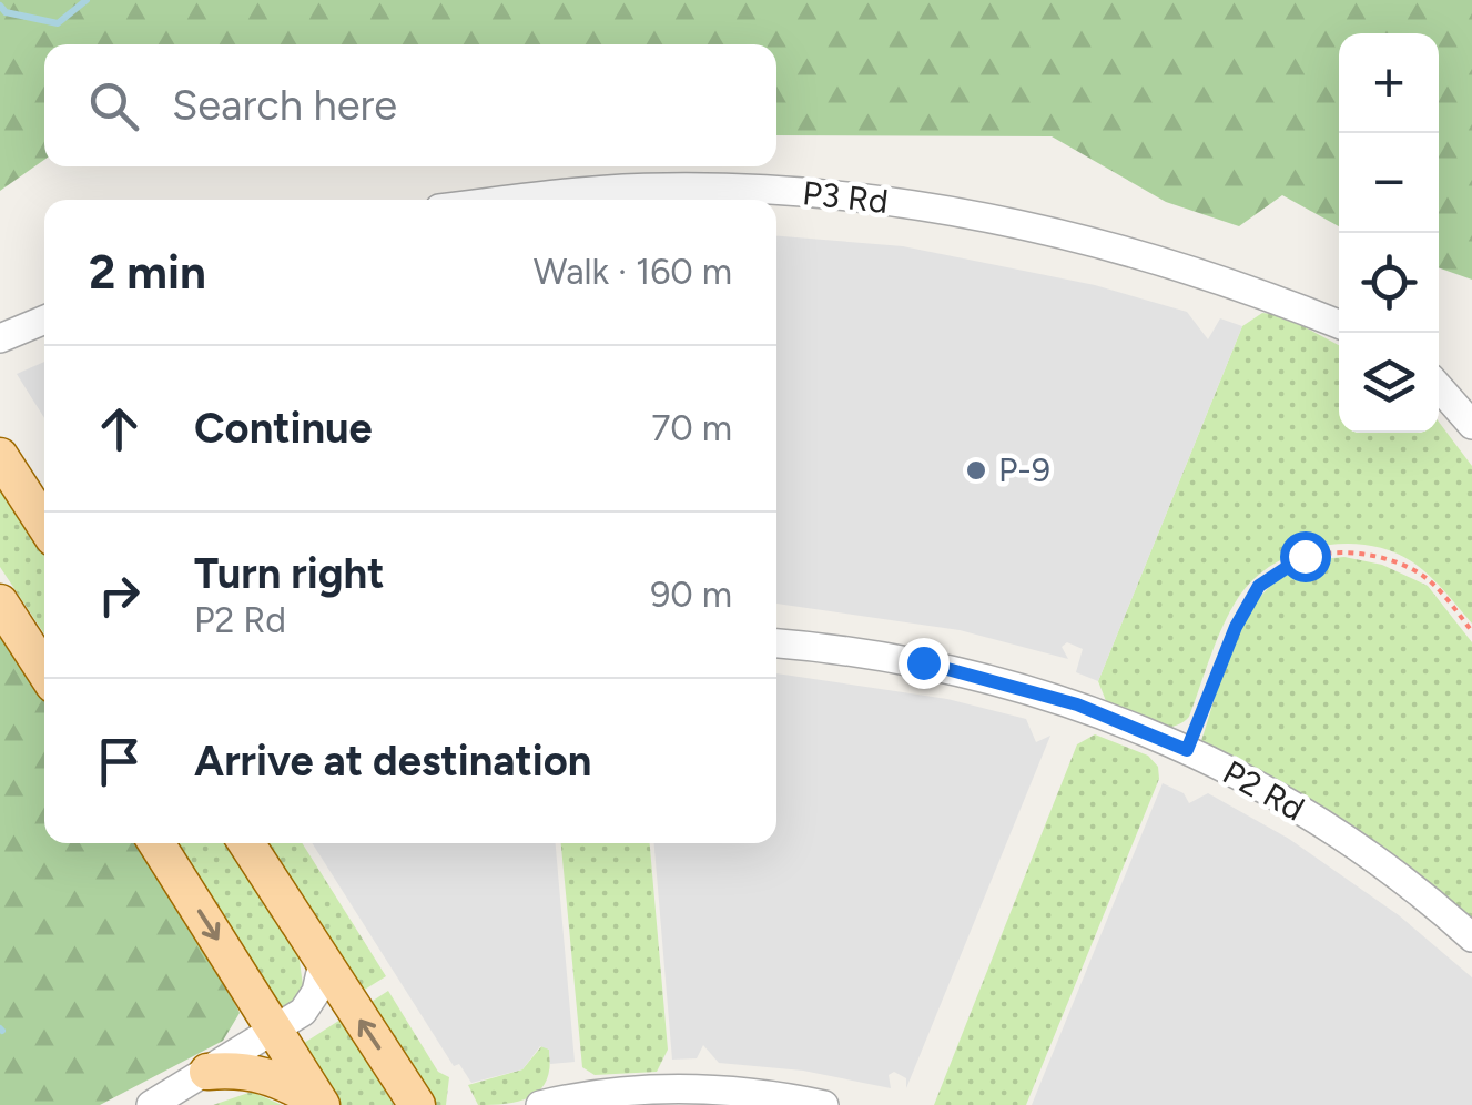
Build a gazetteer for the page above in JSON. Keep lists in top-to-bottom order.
{
  "streets": {
    "street": ["P3 Rd", "P2 Rd"]
  },
  "places": ["P-9"],
  "page": {
    "map_buttons": ["+", "−"],
    "search": "Search here",
    "heading": ["2 min", "Walk · 160 m"],
    "list": [
      ["Continue", "70 m"],
      ["Turn right", "P2 Rd", "90 m"],
      "Arrive at destination"
    ]
  }
}
